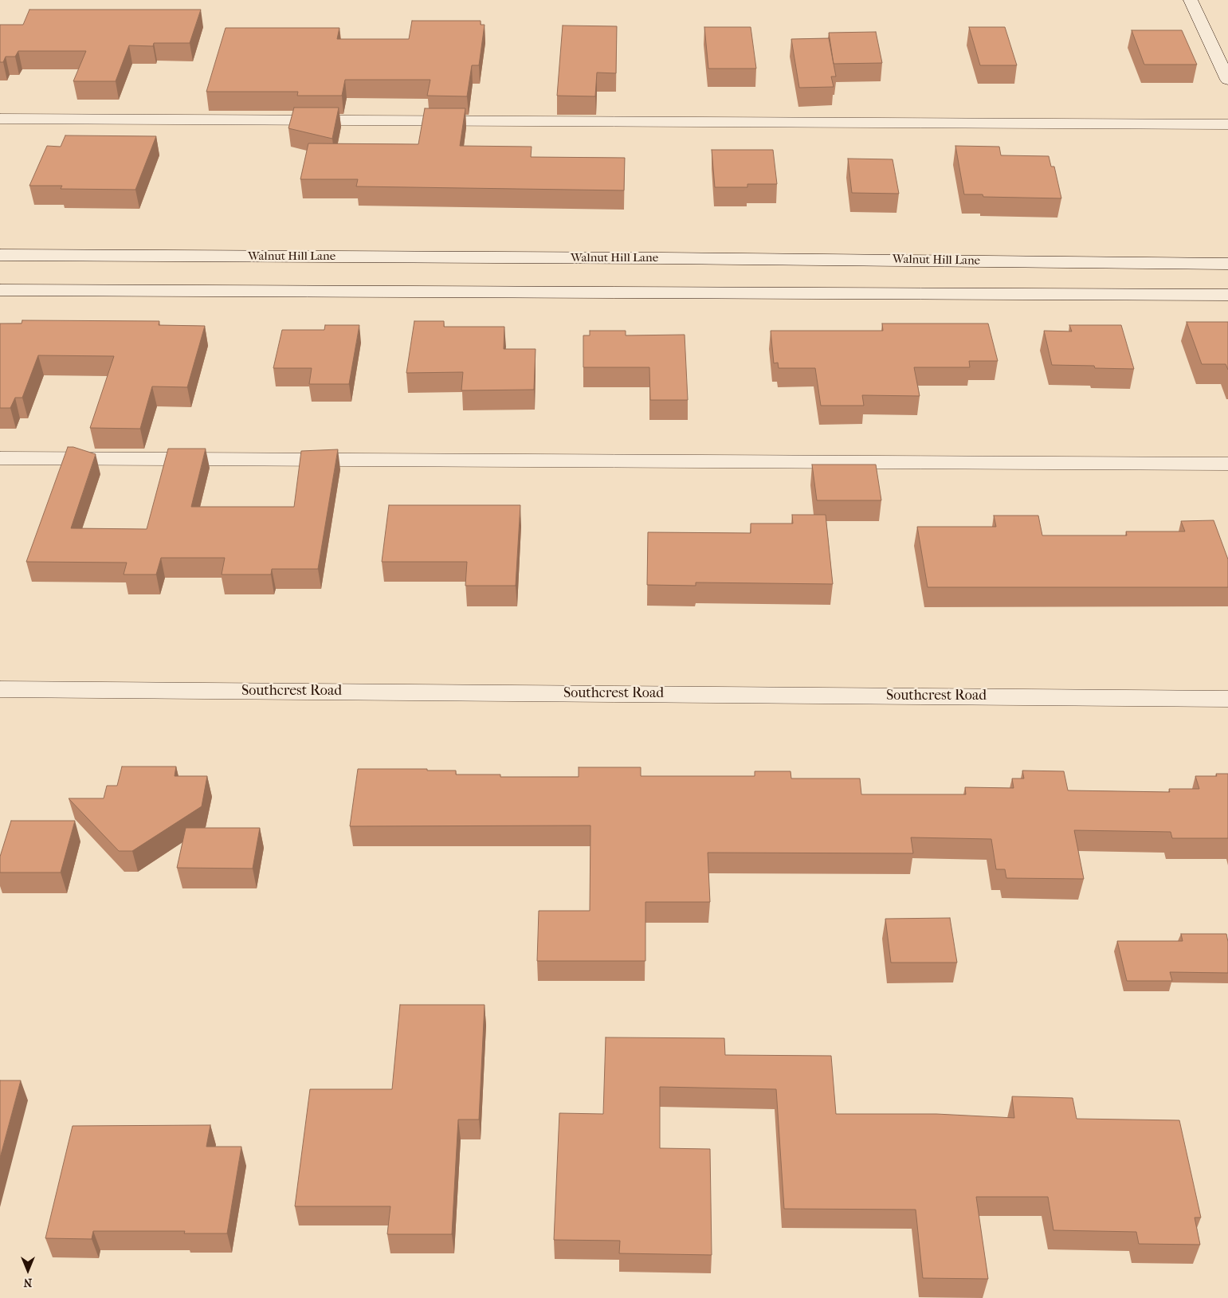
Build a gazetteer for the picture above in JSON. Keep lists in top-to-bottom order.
{
  "streets": {
    "main road": ["Walnut Hill Lane", "Southcrest Road"]
  },
  "north": "bottom"
}
